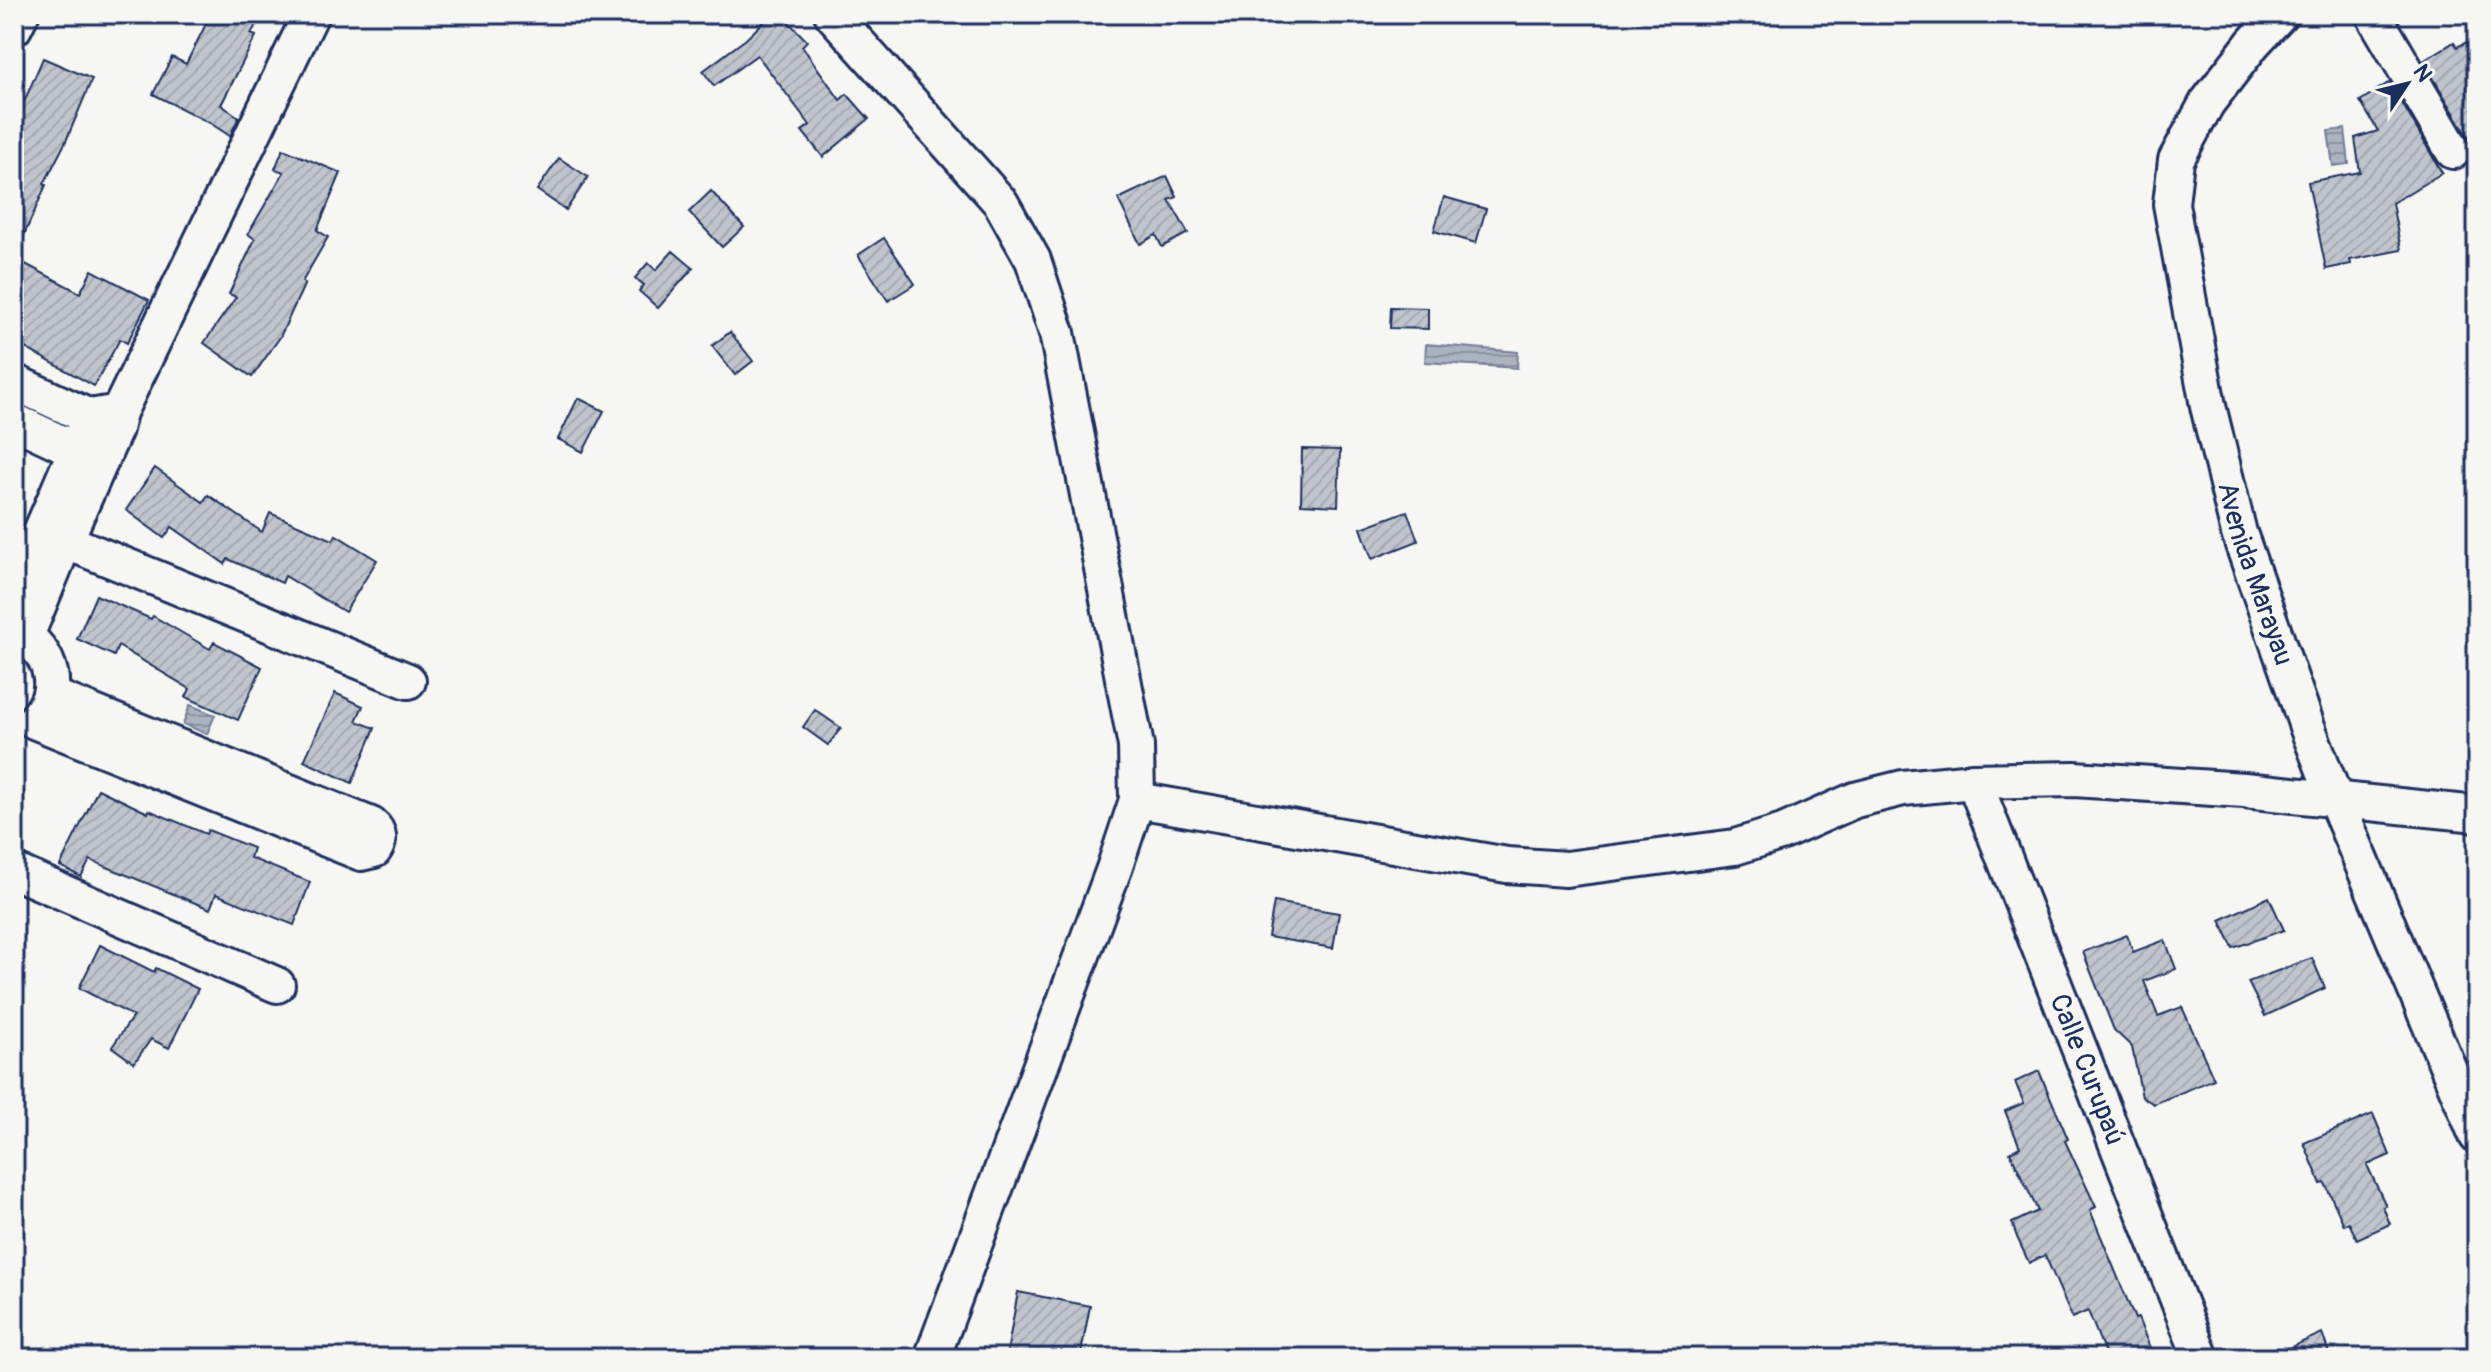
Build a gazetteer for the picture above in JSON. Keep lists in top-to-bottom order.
{
  "streets": {
    "street": ["Avenida Marayau", "Calle Curupaú"]
  },
  "north": "top right"
}
